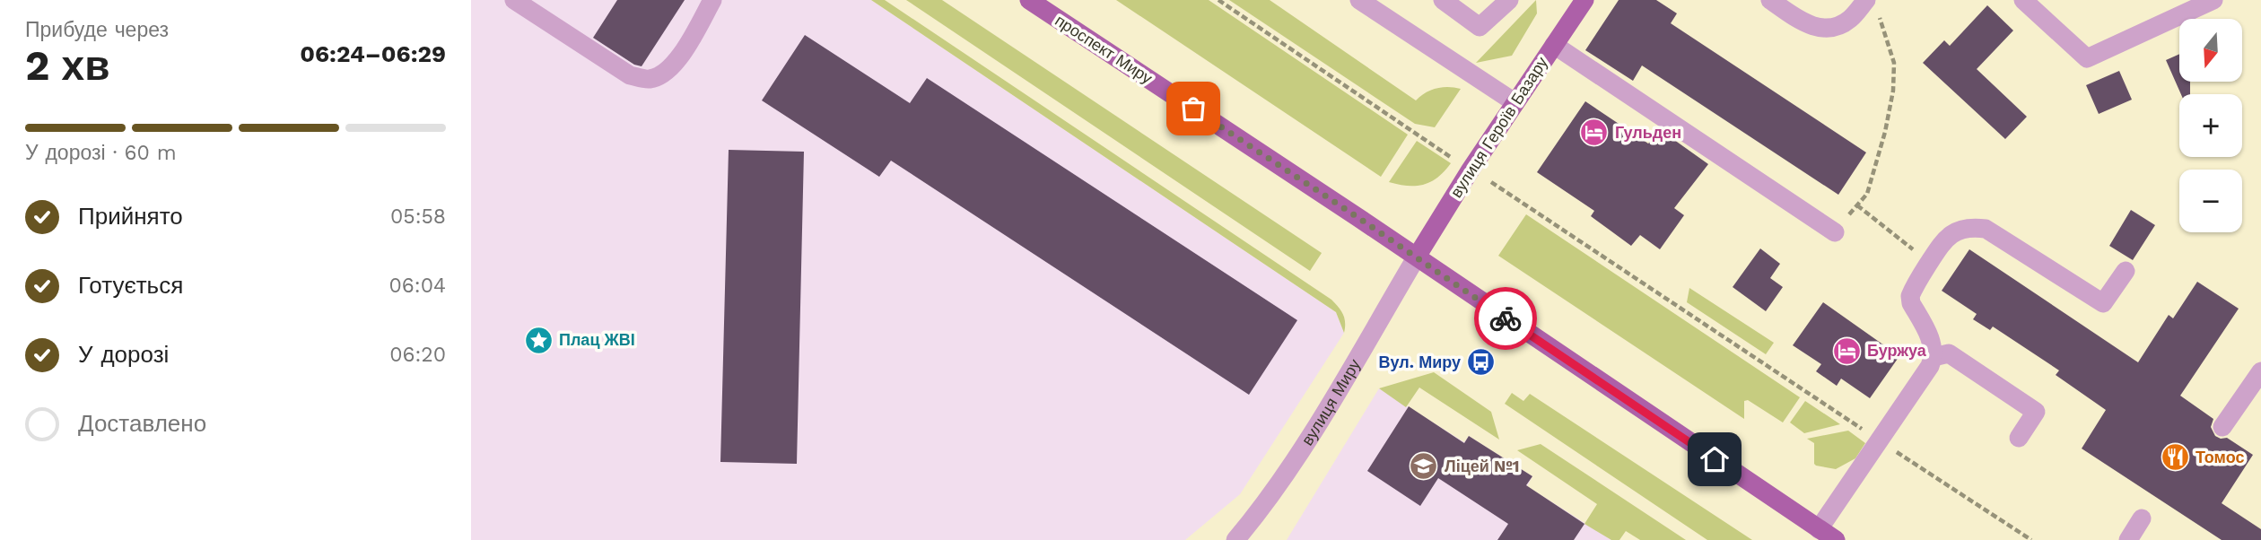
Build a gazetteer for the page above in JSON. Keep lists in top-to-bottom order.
{
  "streets": {
    "main road": ["проспект Миру", "вулиця Героїв Базару"],
    "street": ["вулиця Миру"]
  },
  "crossings": [
    ["проспект Миру", "вулиця Героїв Базару"],
    ["проспект Миру", "вулиця Миру"],
    ["вулиця Героїв Базару", "вулиця Миру"]
  ],
  "places": {
    "hotel": ["Гульден", "Буржуа"],
    "place": ["Плац ЖВІ"],
    "bus stop": ["Вул. Миру"],
    "restaurant": ["Томос"],
    "school or university": ["Ліцей №1"]
  },
  "north": "bottom",
  "page": {
    "heading": ["2 хв", "Прибуде через", "06:24–06:29"],
    "map_buttons": ["+", "−"],
    "bar": "У дорозі · 60 m",
    "list": [
      ["Прийнято", "05:58"],
      ["Готується", "06:04"],
      ["У дорозі", "06:20"],
      "Доставлено"
    ]
  }
}
